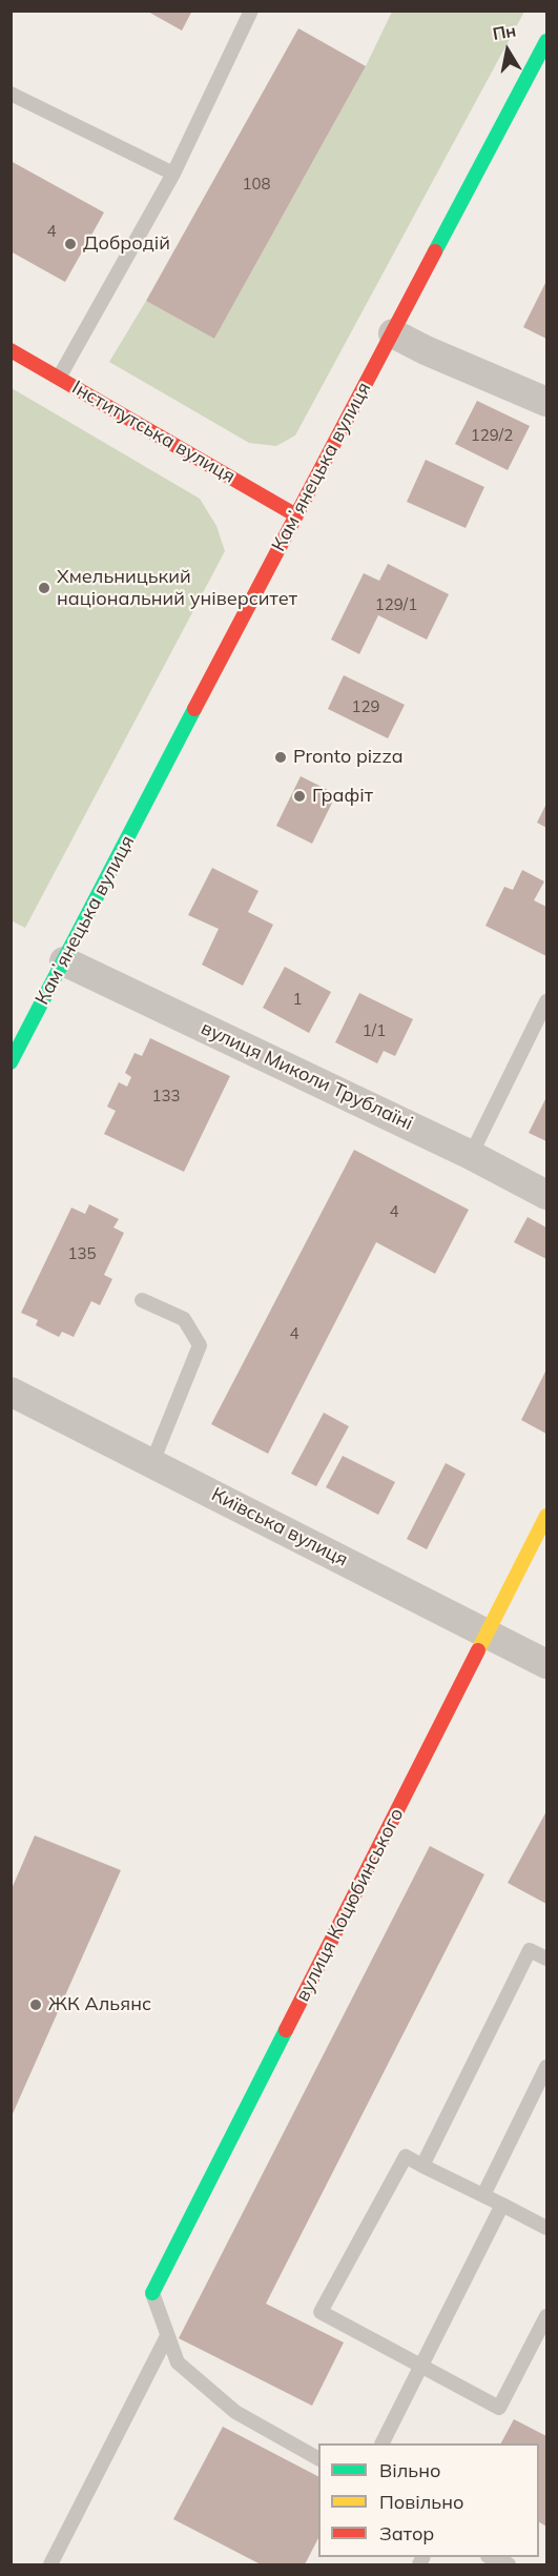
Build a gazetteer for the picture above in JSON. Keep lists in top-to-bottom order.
{
  "streets": {
    "street": [
      "Інститутська вулиця",
      "Камʼянецька вулиця",
      "вулиця Миколи Трублаїні",
      "Київська вулиця",
      "вулиця Коцюбинського"
    ]
  },
  "crossings": [
    ["Інститутська вулиця", "Камʼянецька вулиця"],
    ["Камʼянецька вулиця", "вулиця Миколи Трублаїні"],
    ["Київська вулиця", "вулиця Коцюбинського"]
  ],
  "places": [
    "Добродій",
    "Хмельницький національний університет",
    "Pronto pizza",
    "Графіт",
    "ЖК Альянс"
  ],
  "house_numbers": [
    "108",
    "4",
    "129/2",
    "129/1",
    "129",
    "1",
    "1/1",
    "133",
    "4",
    "135",
    "4"
  ],
  "legend": ["Вільно", "Повільно", "Затор"],
  "north": "top"
}
